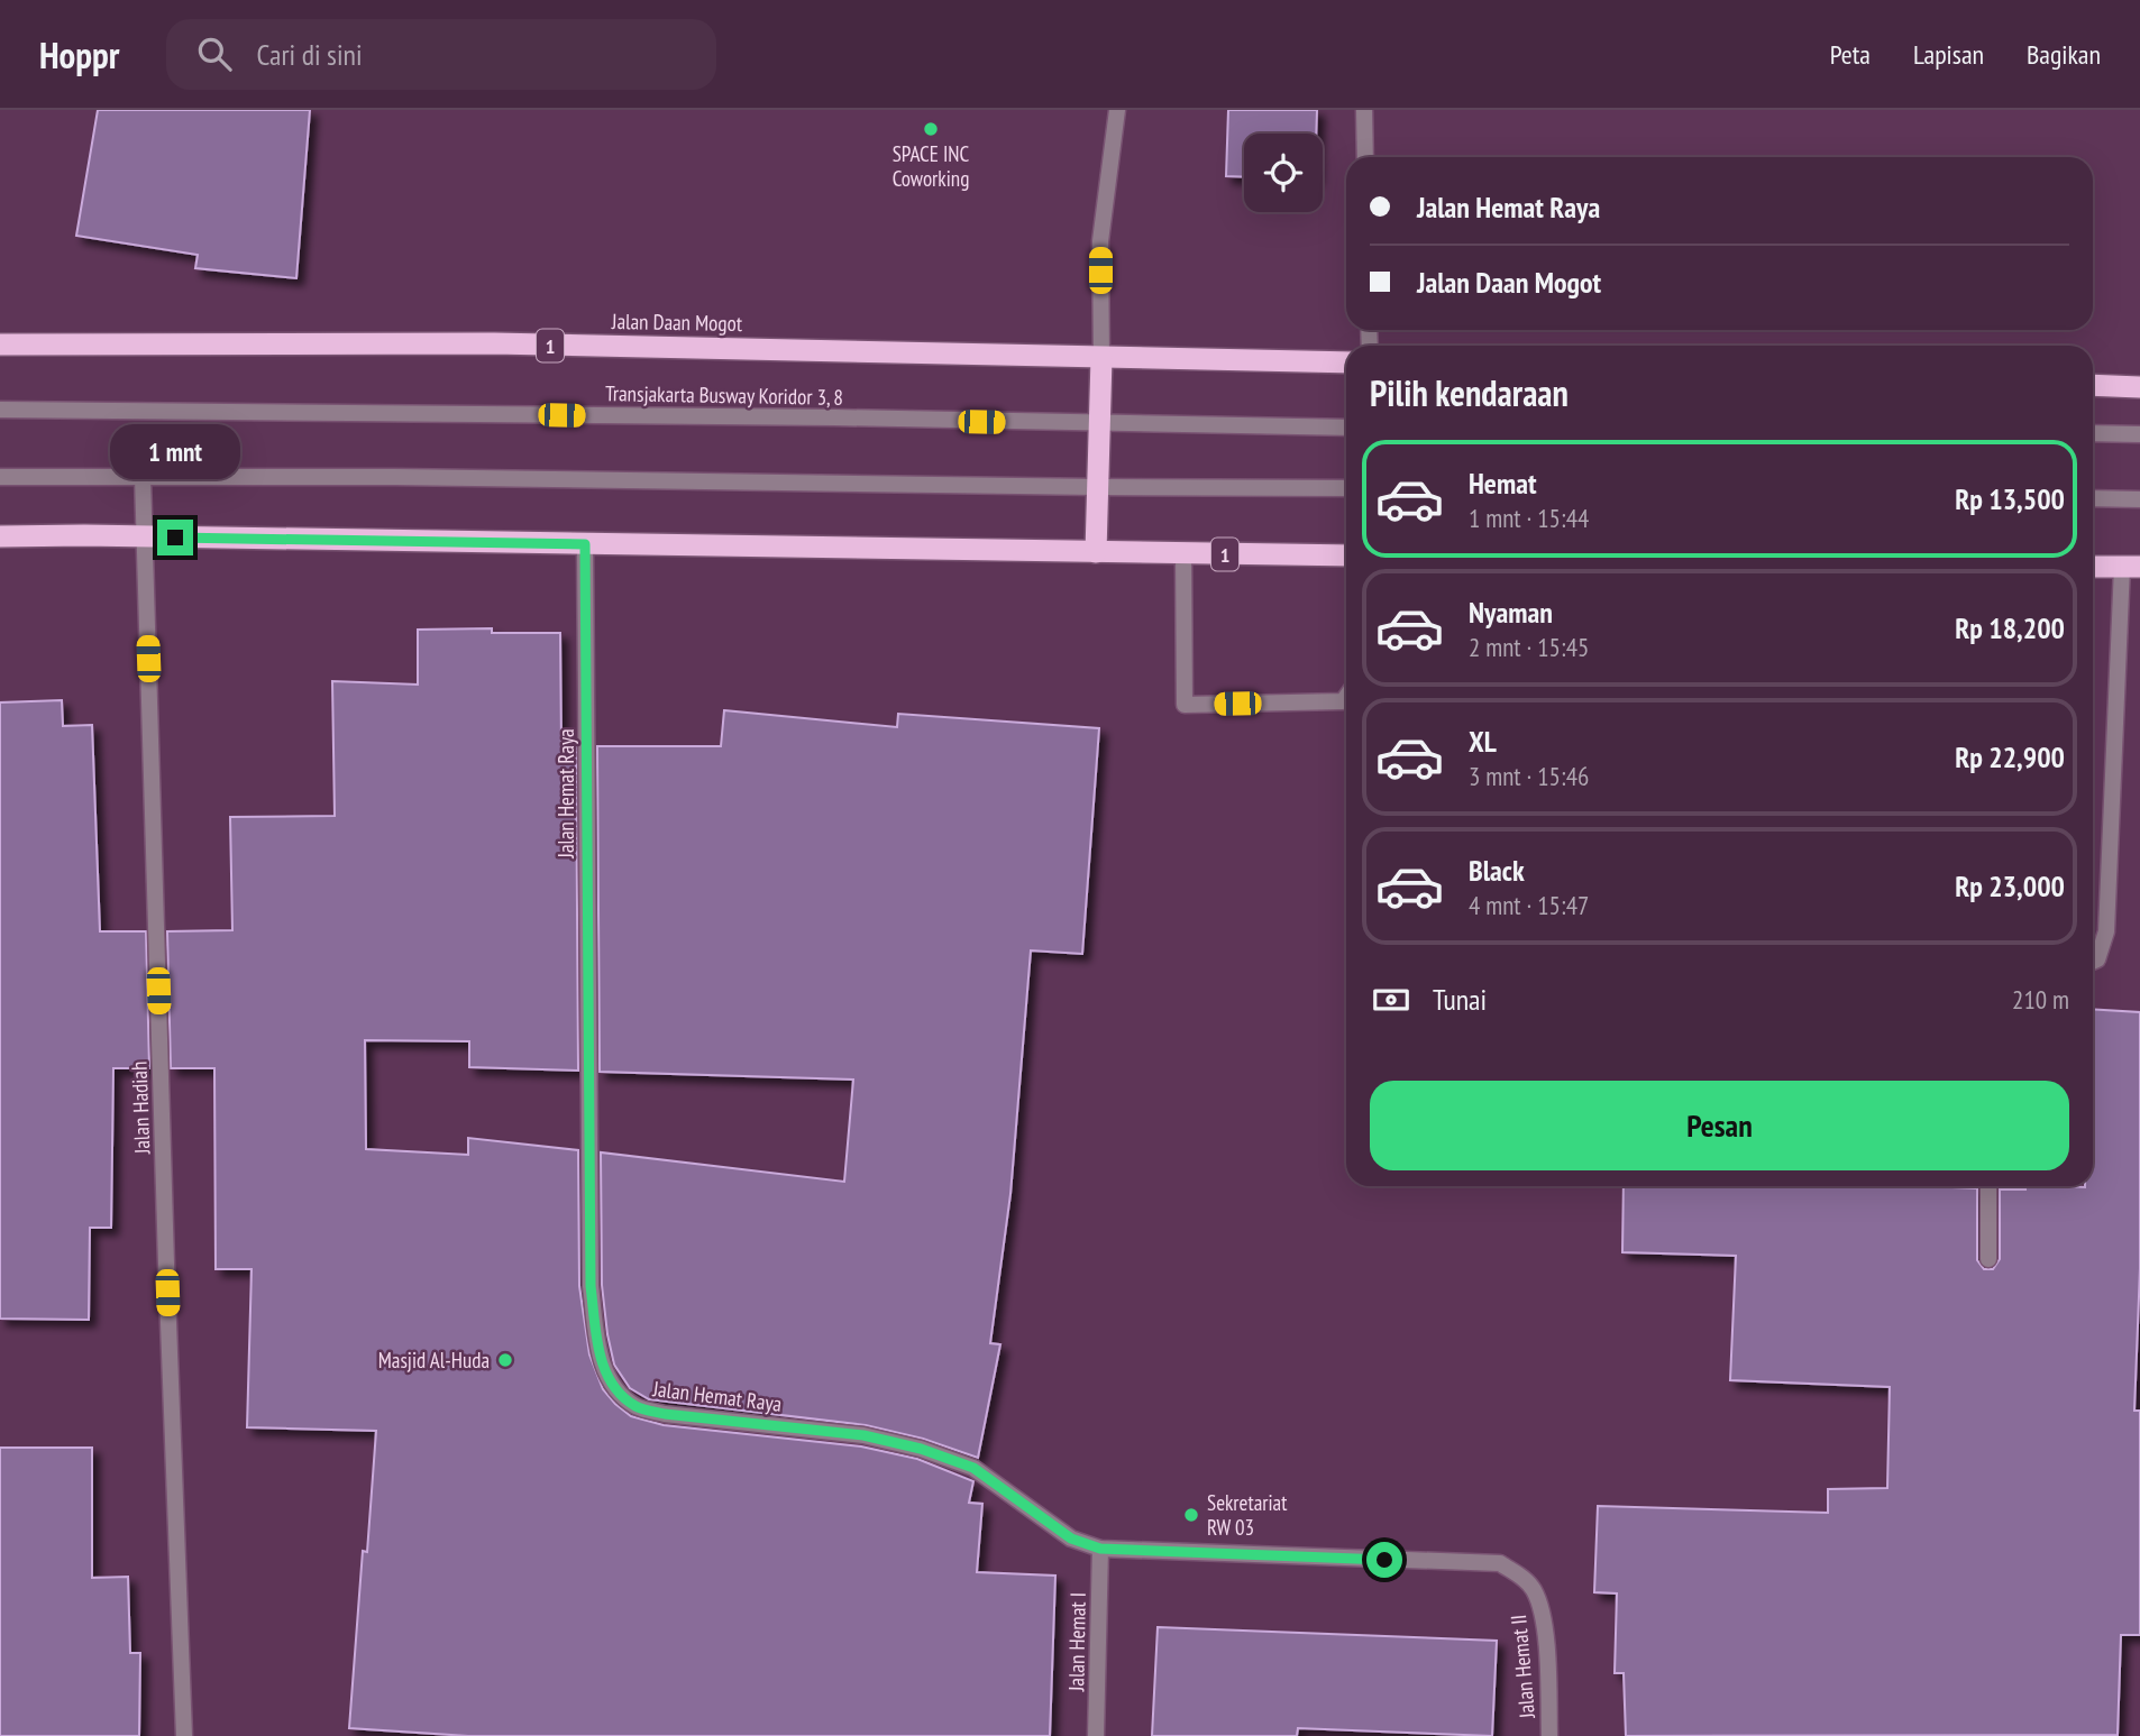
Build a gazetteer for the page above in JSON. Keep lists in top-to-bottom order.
{
  "streets": {
    "highway": ["Jalan Daan Mogot", "1"],
    "street": [
      "Transjakarta Busway Koridor 3, 8",
      "Jalan Hemat Raya",
      "Jalan Hadiah",
      "Jalan Hemat I",
      "Jalan Hemat II"
    ]
  },
  "crossings": [
    ["1", "Jalan Hemat Raya"],
    ["1", "Jalan Hadiah"],
    ["Jalan Hemat Raya", "Jalan Hemat I"],
    ["Jalan Hemat Raya", "Jalan Hemat II"]
  ],
  "places": ["SPACE INC Coworking", "Masjid Al-Huda", "Sekretariat RW 03"],
  "page": {
    "header": "Hoppr",
    "search": "Cari di sini",
    "nav": ["Peta", "Lapisan", "Bagikan"],
    "banner": ["Jalan Hemat Raya", "Jalan Daan Mogot"],
    "heading": "Pilih kendaraan",
    "bubble": "1 mnt",
    "list": [
      {
        "name": "Hemat",
        "note": "1 mnt · 15:44",
        "value": "Rp 13,500"
      },
      {
        "name": "Nyaman",
        "note": "2 mnt · 15:45",
        "value": "Rp 18,200"
      },
      {
        "name": "XL",
        "note": "3 mnt · 15:46",
        "value": "Rp 22,900"
      },
      {
        "name": "Black",
        "note": "4 mnt · 15:47",
        "value": "Rp 23,000"
      }
    ],
    "pay": ["Tunai", "210 m"],
    "buttons": "Pesan"
  }
}
